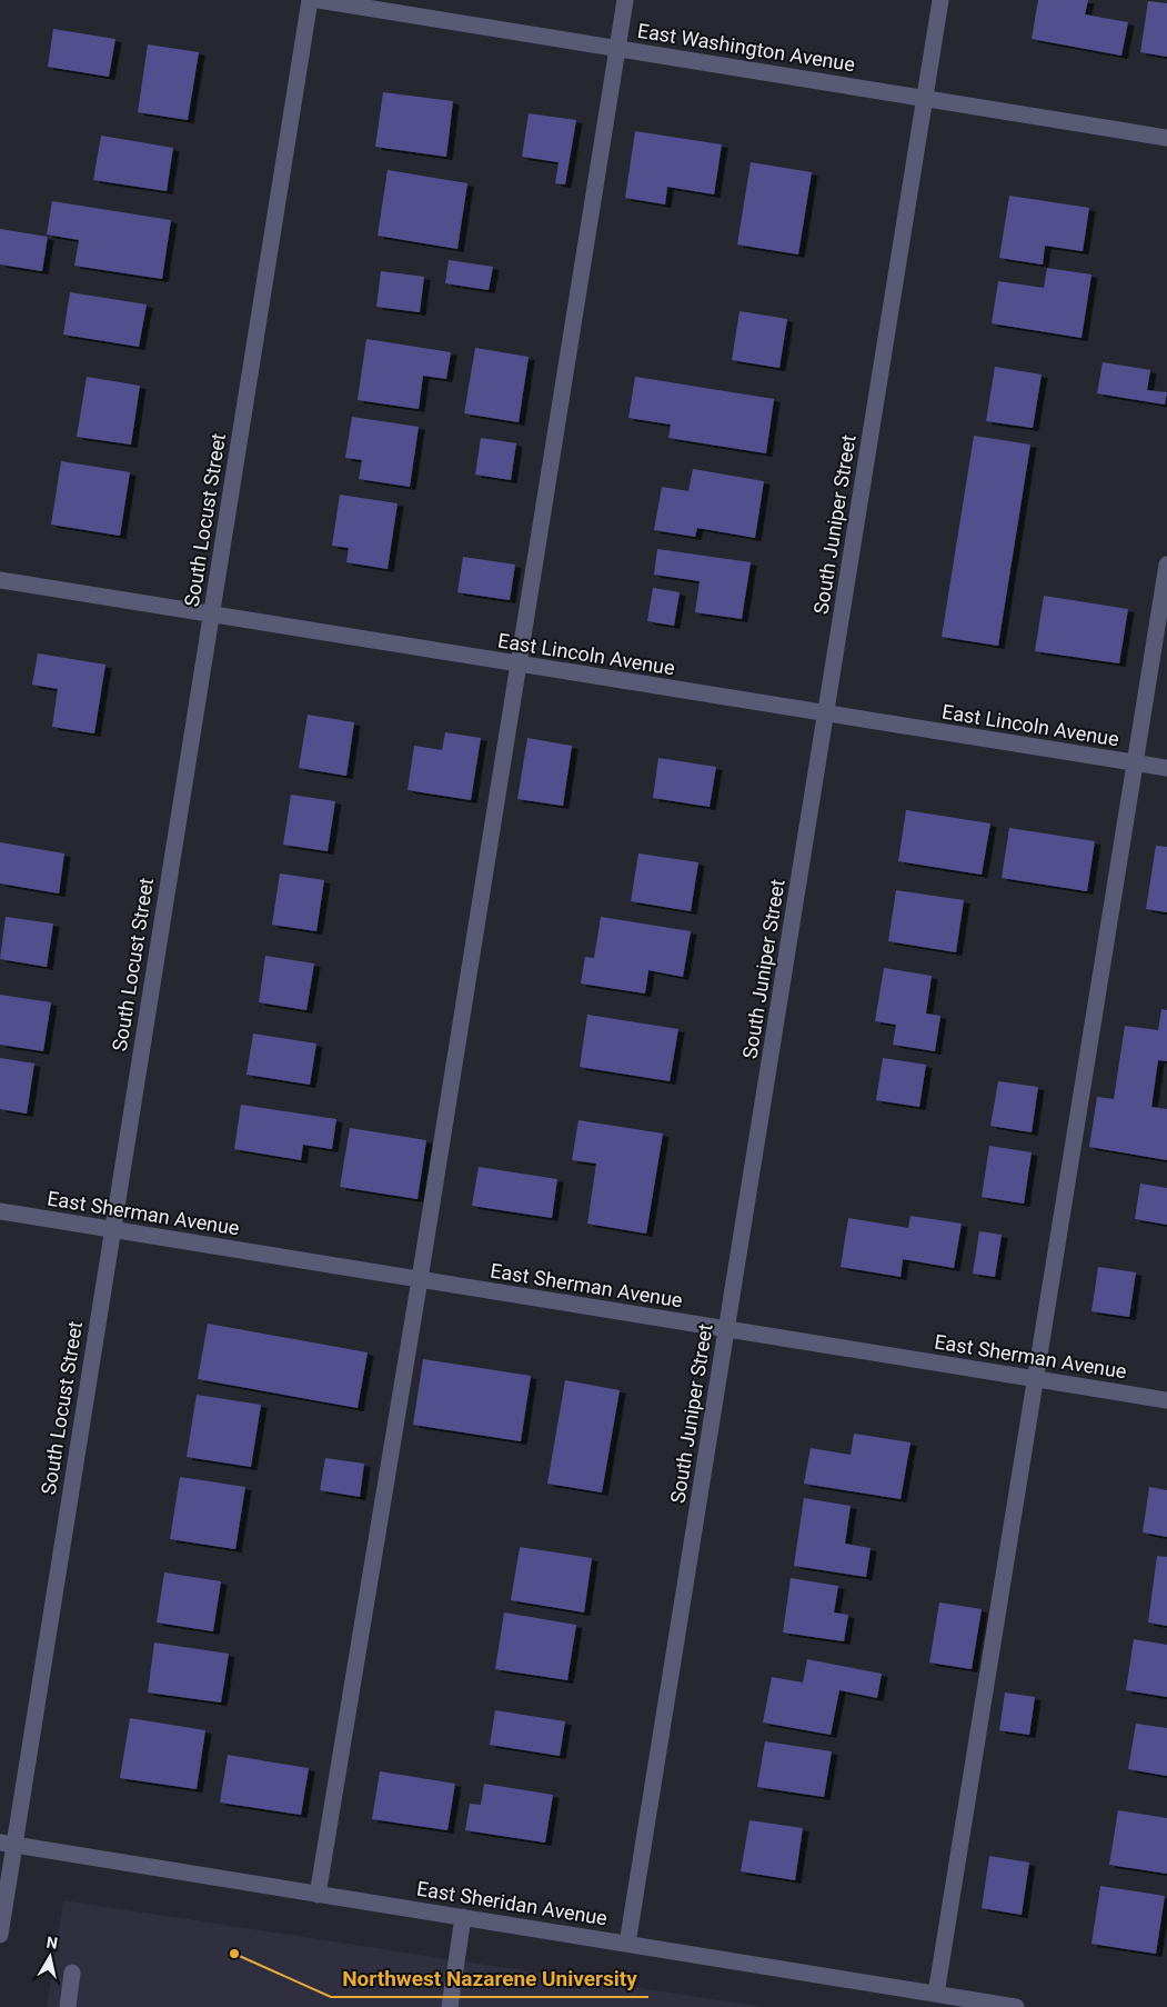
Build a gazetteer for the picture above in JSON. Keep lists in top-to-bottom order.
{
  "streets": {
    "street": [
      "East Washington Avenue",
      "South Locust Street",
      "South Juniper Street",
      "East Lincoln Avenue",
      "East Sherman Avenue",
      "East Sheridan Avenue"
    ]
  },
  "crossings": [
    ["East Washington Avenue", "South Juniper Street"],
    ["South Locust Street", "East Lincoln Avenue"],
    ["South Locust Street", "East Sherman Avenue"],
    ["South Locust Street", "East Sheridan Avenue"],
    ["South Juniper Street", "East Lincoln Avenue"],
    ["South Juniper Street", "East Sherman Avenue"],
    ["South Juniper Street", "East Sheridan Avenue"]
  ],
  "places": ["Northwest Nazarene University"],
  "north": "top"
}
